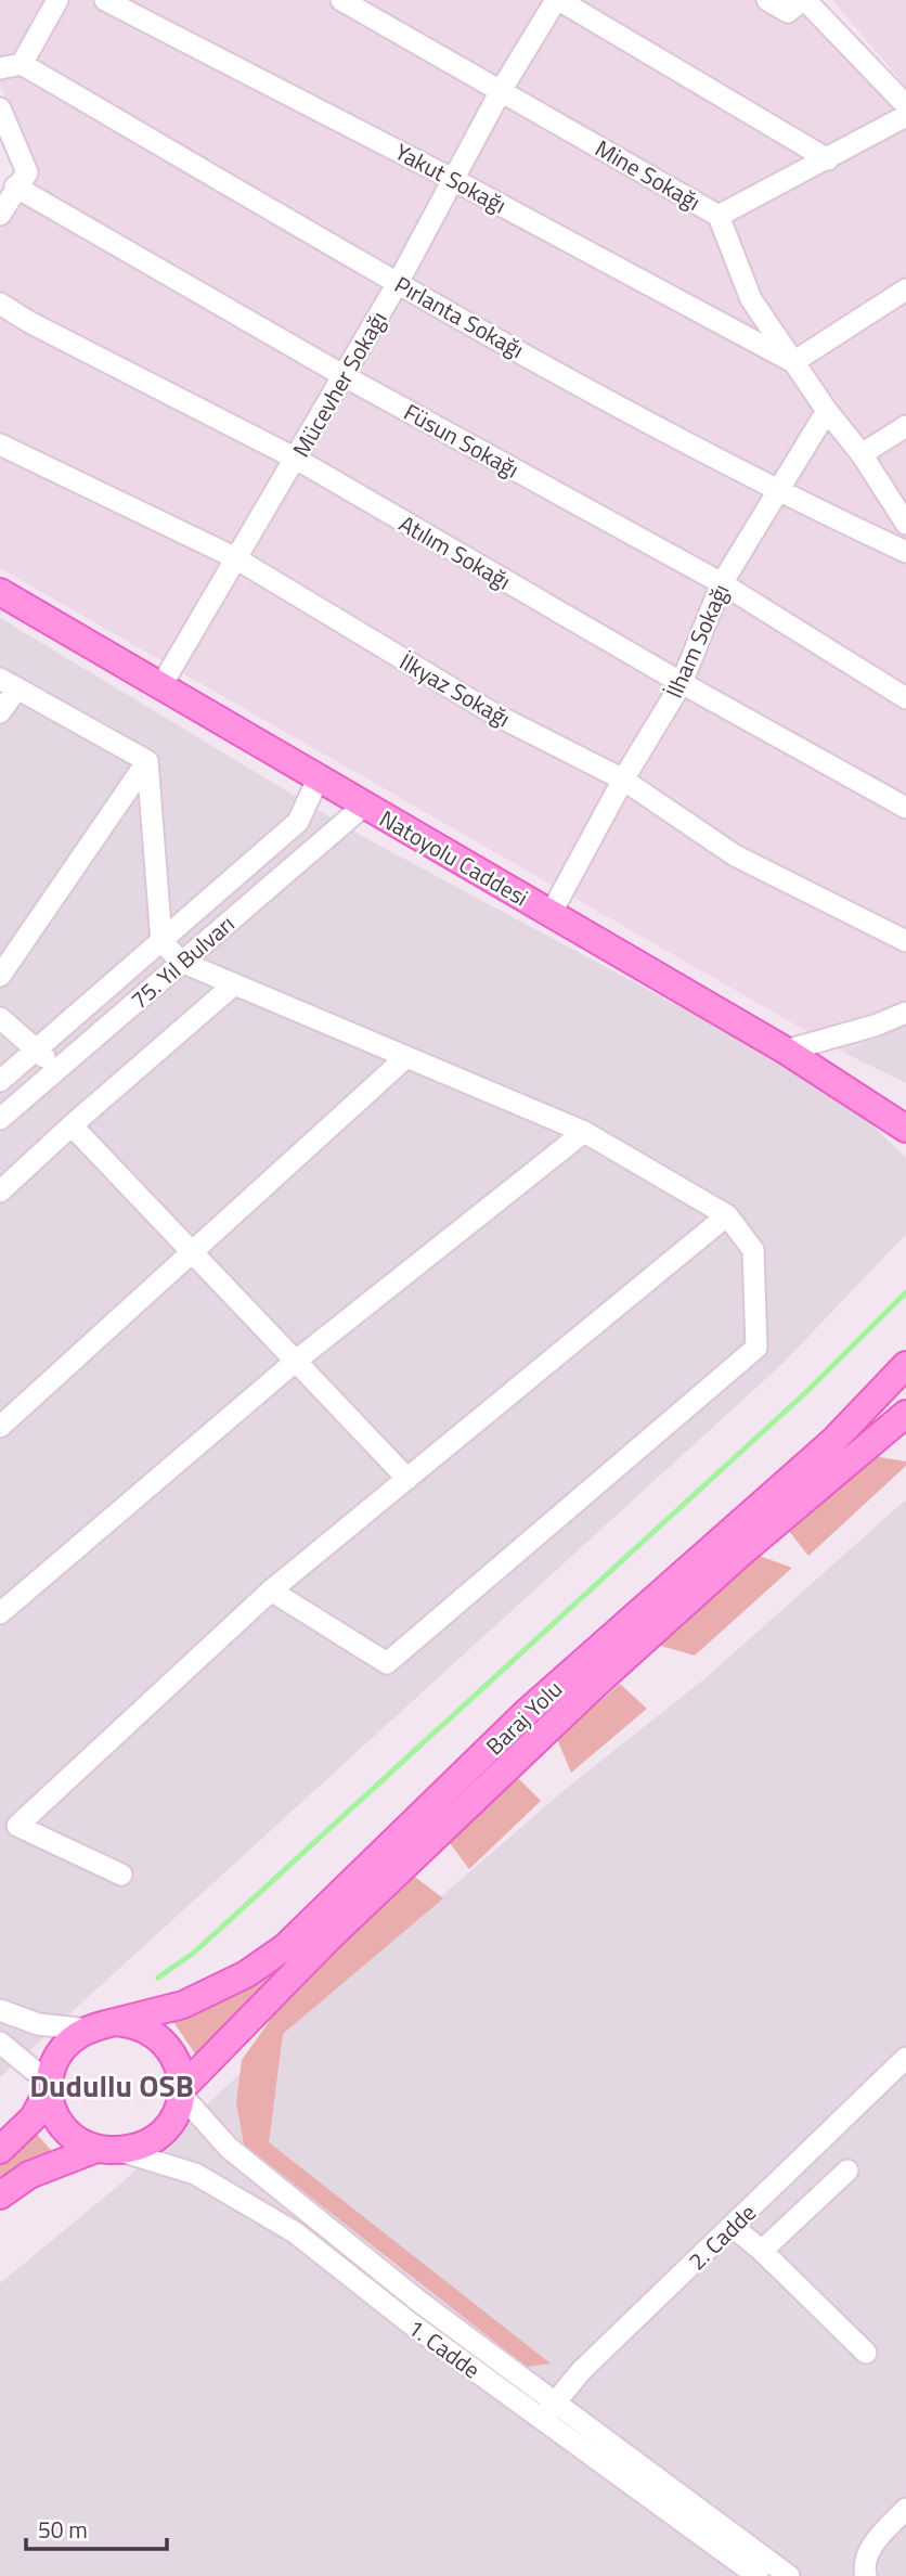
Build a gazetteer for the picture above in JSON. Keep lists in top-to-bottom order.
{
  "streets": {
    "main road": ["Natoyolu Caddesi", "Baraj Yolu"],
    "street": [
      "Mine Sokağı",
      "Yakut Sokağı",
      "Pırlanta Sokağı",
      "Mücevher Sokağı",
      "Füsun Sokağı",
      "Atılım Sokağı",
      "İlham Sokağı",
      "İlkyaz Sokağı",
      "75. Yıl Bulvarı",
      "2. Cadde",
      "1. Cadde"
    ]
  },
  "crossings": [
    ["Mine Sokağı", "Yakut Sokağı"],
    ["Mine Sokağı", "Mücevher Sokağı"],
    ["Mine Sokağı", "İlham Sokağı"],
    ["Yakut Sokağı", "Mücevher Sokağı"],
    ["Pırlanta Sokağı", "Mücevher Sokağı"],
    ["Pırlanta Sokağı", "İlham Sokağı"],
    ["Mücevher Sokağı", "Füsun Sokağı"],
    ["Mücevher Sokağı", "Atılım Sokağı"],
    ["Mücevher Sokağı", "İlkyaz Sokağı"],
    ["Mücevher Sokağı", "Natoyolu Caddesi"],
    ["Füsun Sokağı", "İlham Sokağı"],
    ["Atılım Sokağı", "İlham Sokağı"],
    ["İlham Sokağı", "İlkyaz Sokağı"],
    ["İlham Sokağı", "Natoyolu Caddesi"],
    ["Natoyolu Caddesi", "75. Yıl Bulvarı"],
    ["Baraj Yolu", "1. Cadde"],
    ["2. Cadde", "1. Cadde"]
  ],
  "districts": ["Dudullu OSB"],
  "scale_bar": "50 m"
}
